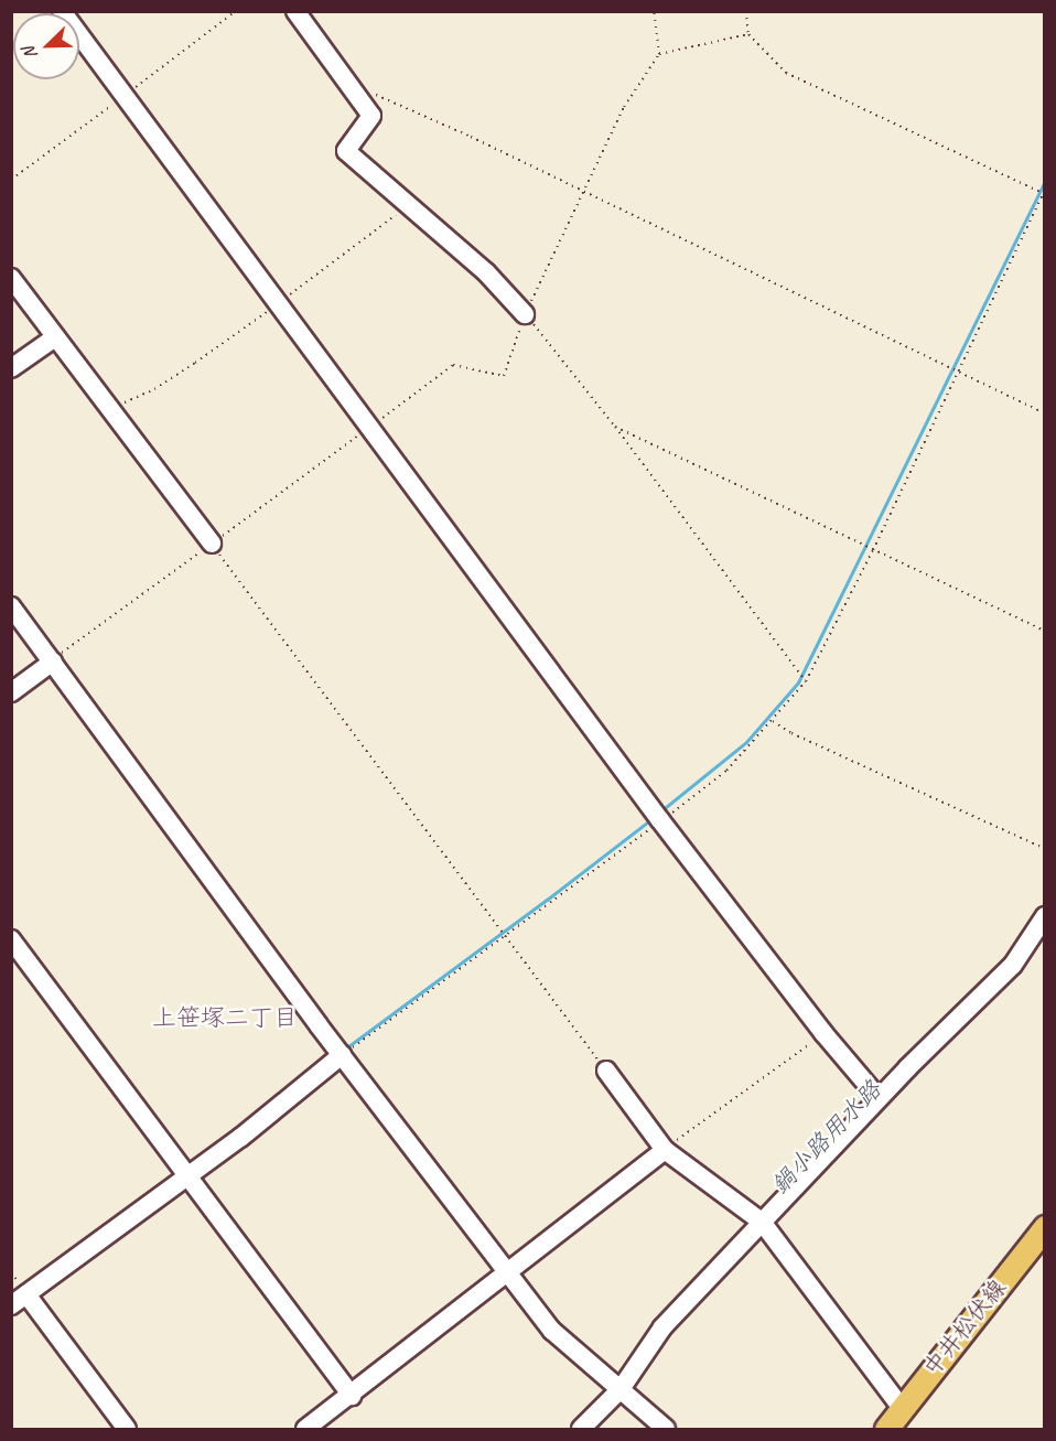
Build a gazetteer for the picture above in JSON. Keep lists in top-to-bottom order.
{
  "streets": {
    "main road": ["中井松伏線"]
  },
  "districts": ["上笹塚二丁目"],
  "water": ["鍋小路用水路"],
  "north": "bottom left"
}
